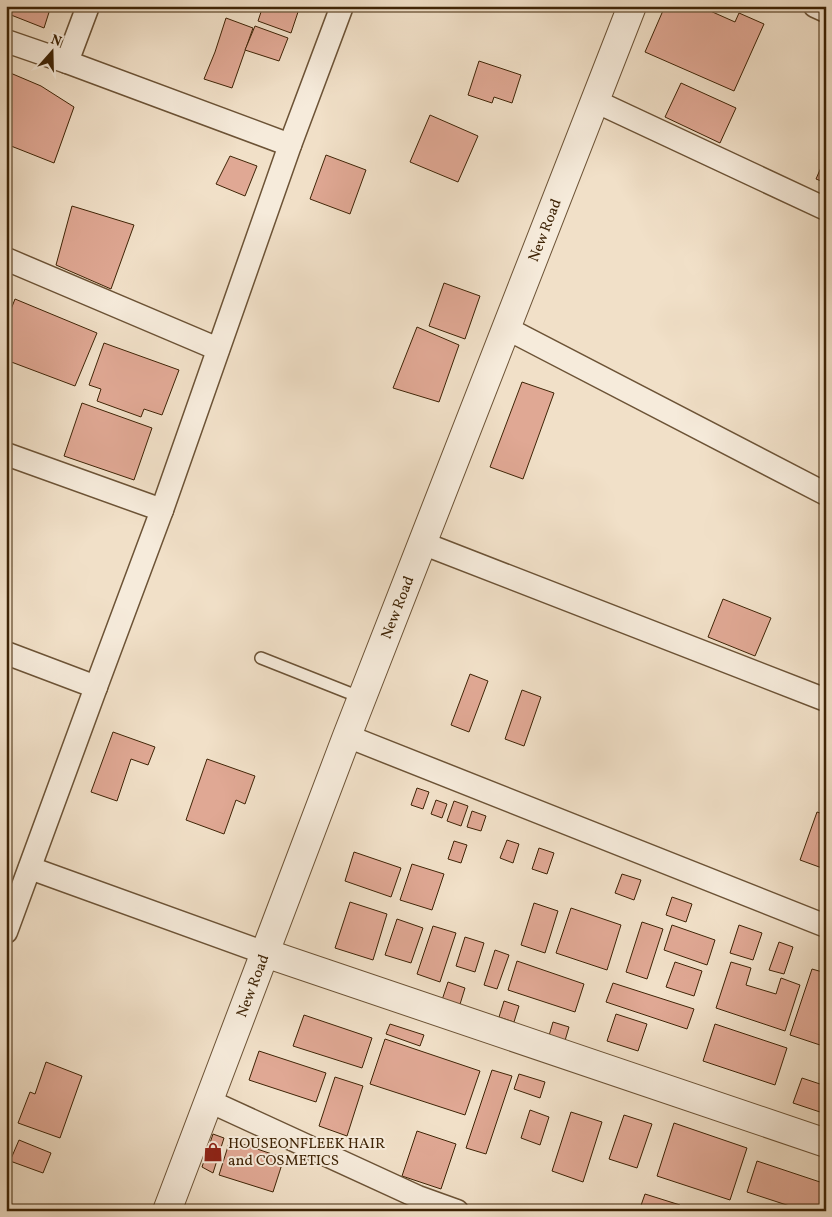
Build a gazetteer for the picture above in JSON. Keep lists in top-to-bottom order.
{
  "streets": {
    "street": ["New Road"]
  },
  "places": {
    "shop": ["HOUSEONFLEEK HAIR and COSMETICS"]
  },
  "north": "top"
}
